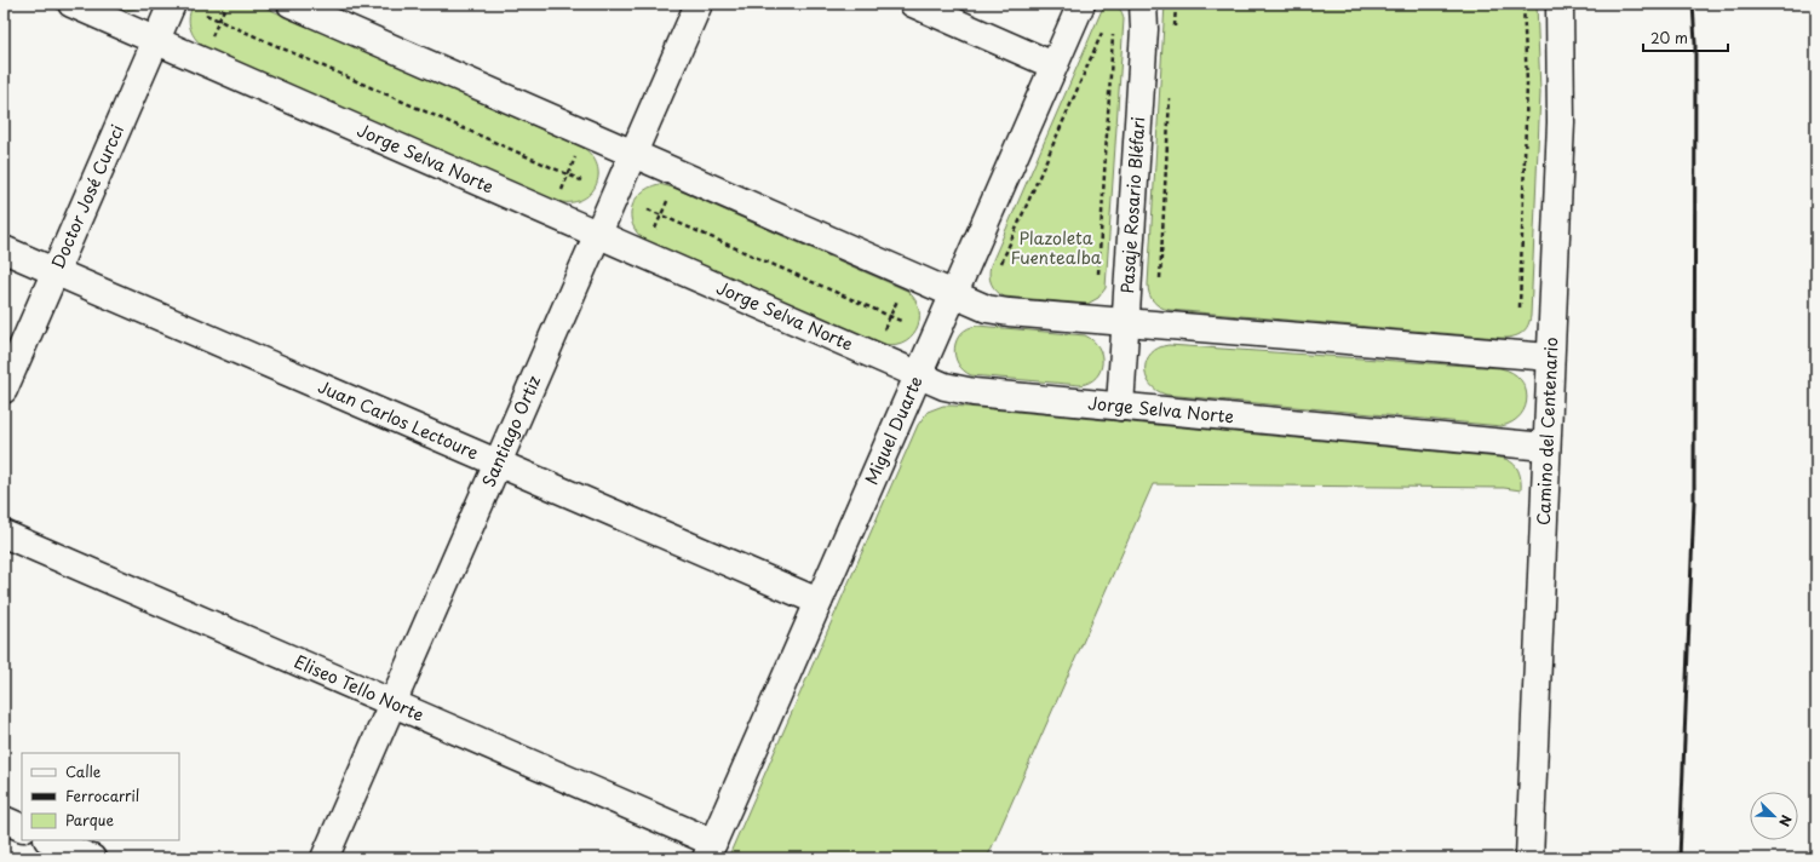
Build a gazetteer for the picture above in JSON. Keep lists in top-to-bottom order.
{
  "streets": {
    "street": [
      "Jorge Selva Norte",
      "Doctor José Curcci",
      "Pasaje Rosario Bléfari",
      "Juan Carlos Lectoure",
      "Santiago Ortiz",
      "Miguel Duarte",
      "Camino del Centenario",
      "Eliseo Tello Norte"
    ]
  },
  "crossings": [
    ["Jorge Selva Norte", "Doctor José Curcci"],
    ["Jorge Selva Norte", "Pasaje Rosario Bléfari"],
    ["Jorge Selva Norte", "Santiago Ortiz"],
    ["Jorge Selva Norte", "Miguel Duarte"],
    ["Jorge Selva Norte", "Camino del Centenario"],
    ["Doctor José Curcci", "Juan Carlos Lectoure"],
    ["Juan Carlos Lectoure", "Santiago Ortiz"],
    ["Juan Carlos Lectoure", "Miguel Duarte"],
    ["Santiago Ortiz", "Eliseo Tello Norte"],
    ["Miguel Duarte", "Eliseo Tello Norte"]
  ],
  "parks": ["Plazoleta Fuentealba"],
  "legend": ["Calle", "Ferrocarril", "Parque"],
  "scale_bar": "20 m",
  "north": "bottom right"
}
